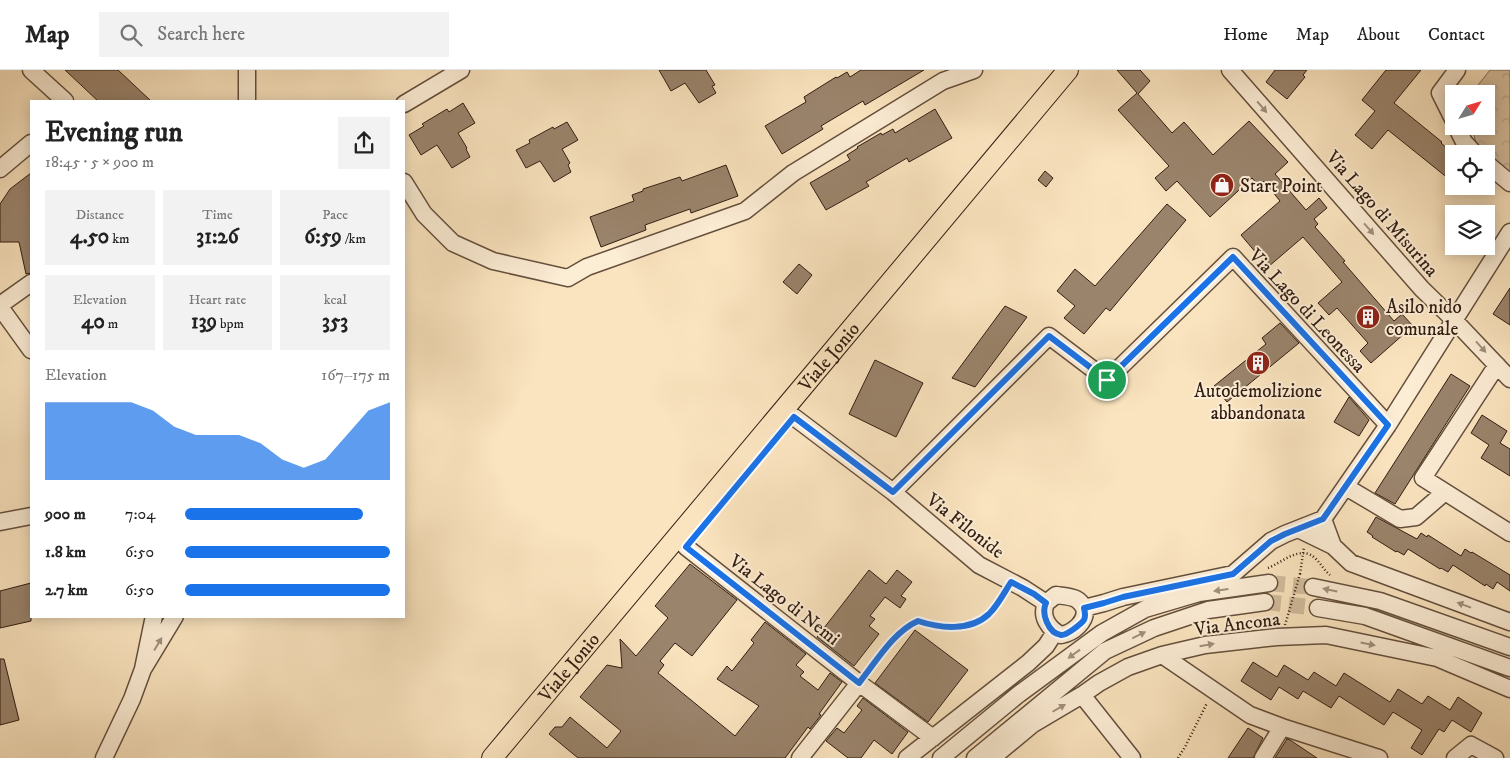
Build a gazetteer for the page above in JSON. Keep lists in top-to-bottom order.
{
  "streets": {
    "main road": ["Viale Jonio"],
    "street": [
      "Via Lago di Misurina",
      "Via Lago di Leonessa",
      "Via Filonide",
      "Via Lago di Nemi",
      "Via Ancona"
    ]
  },
  "crossings": [
    ["Via Lago di Leonessa", "Via Filonide"],
    ["Viale Jonio", "Via Filonide"],
    ["Viale Jonio", "Via Lago di Nemi"]
  ],
  "one_way": ["Via Lago di Misurina"],
  "places": {
    "shop": ["Start Point"],
    "building": ["Asilo nido comunale", "Autodemolizione abbandonata"]
  },
  "north": "top right",
  "page": {
    "header": "Map",
    "search": "Search here",
    "nav": [
      "Home",
      "Map",
      "About",
      "Contact"
    ],
    "heading": ["Evening run", "18:45 · 5 × 900 m"],
    "stats": [
      ["Distance", "4.50 km"],
      ["Time", "31:26"],
      ["Pace", "6:59 /km"],
      ["Elevation", "40 m"],
      ["Heart rate", "139 bpm"],
      ["kcal", "353"]
    ],
    "chart": ["Elevation", "167–175 m"],
    "list": [
      {
        "name": "900 m",
        "note": "7:04"
      },
      {
        "name": "1.8 km",
        "note": "6:50"
      },
      {
        "name": "2.7 km",
        "note": "6:50"
      }
    ]
  }
}
